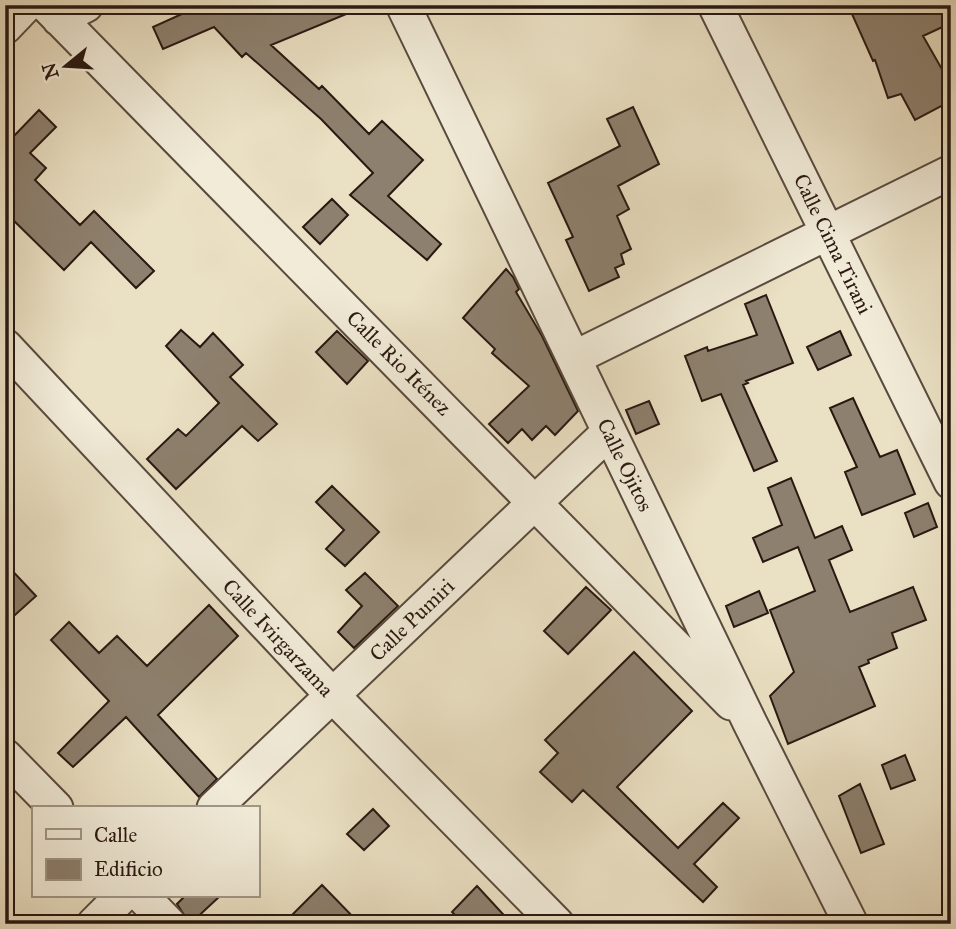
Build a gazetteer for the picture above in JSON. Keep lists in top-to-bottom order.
{
  "streets": {
    "street": [
      "Calle Cima Tirani",
      "Calle Rio Iténez",
      "Calle Ojitos",
      "Calle Pumiri",
      "Calle Ivirgarzama"
    ]
  },
  "crossings": [
    ["Calle Rio Iténez", "Calle Ojitos"],
    ["Calle Rio Iténez", "Calle Pumiri"],
    ["Calle Ojitos", "Calle Pumiri"],
    ["Calle Pumiri", "Calle Ivirgarzama"]
  ],
  "legend": ["Calle", "Edificio"],
  "north": "left"
}
